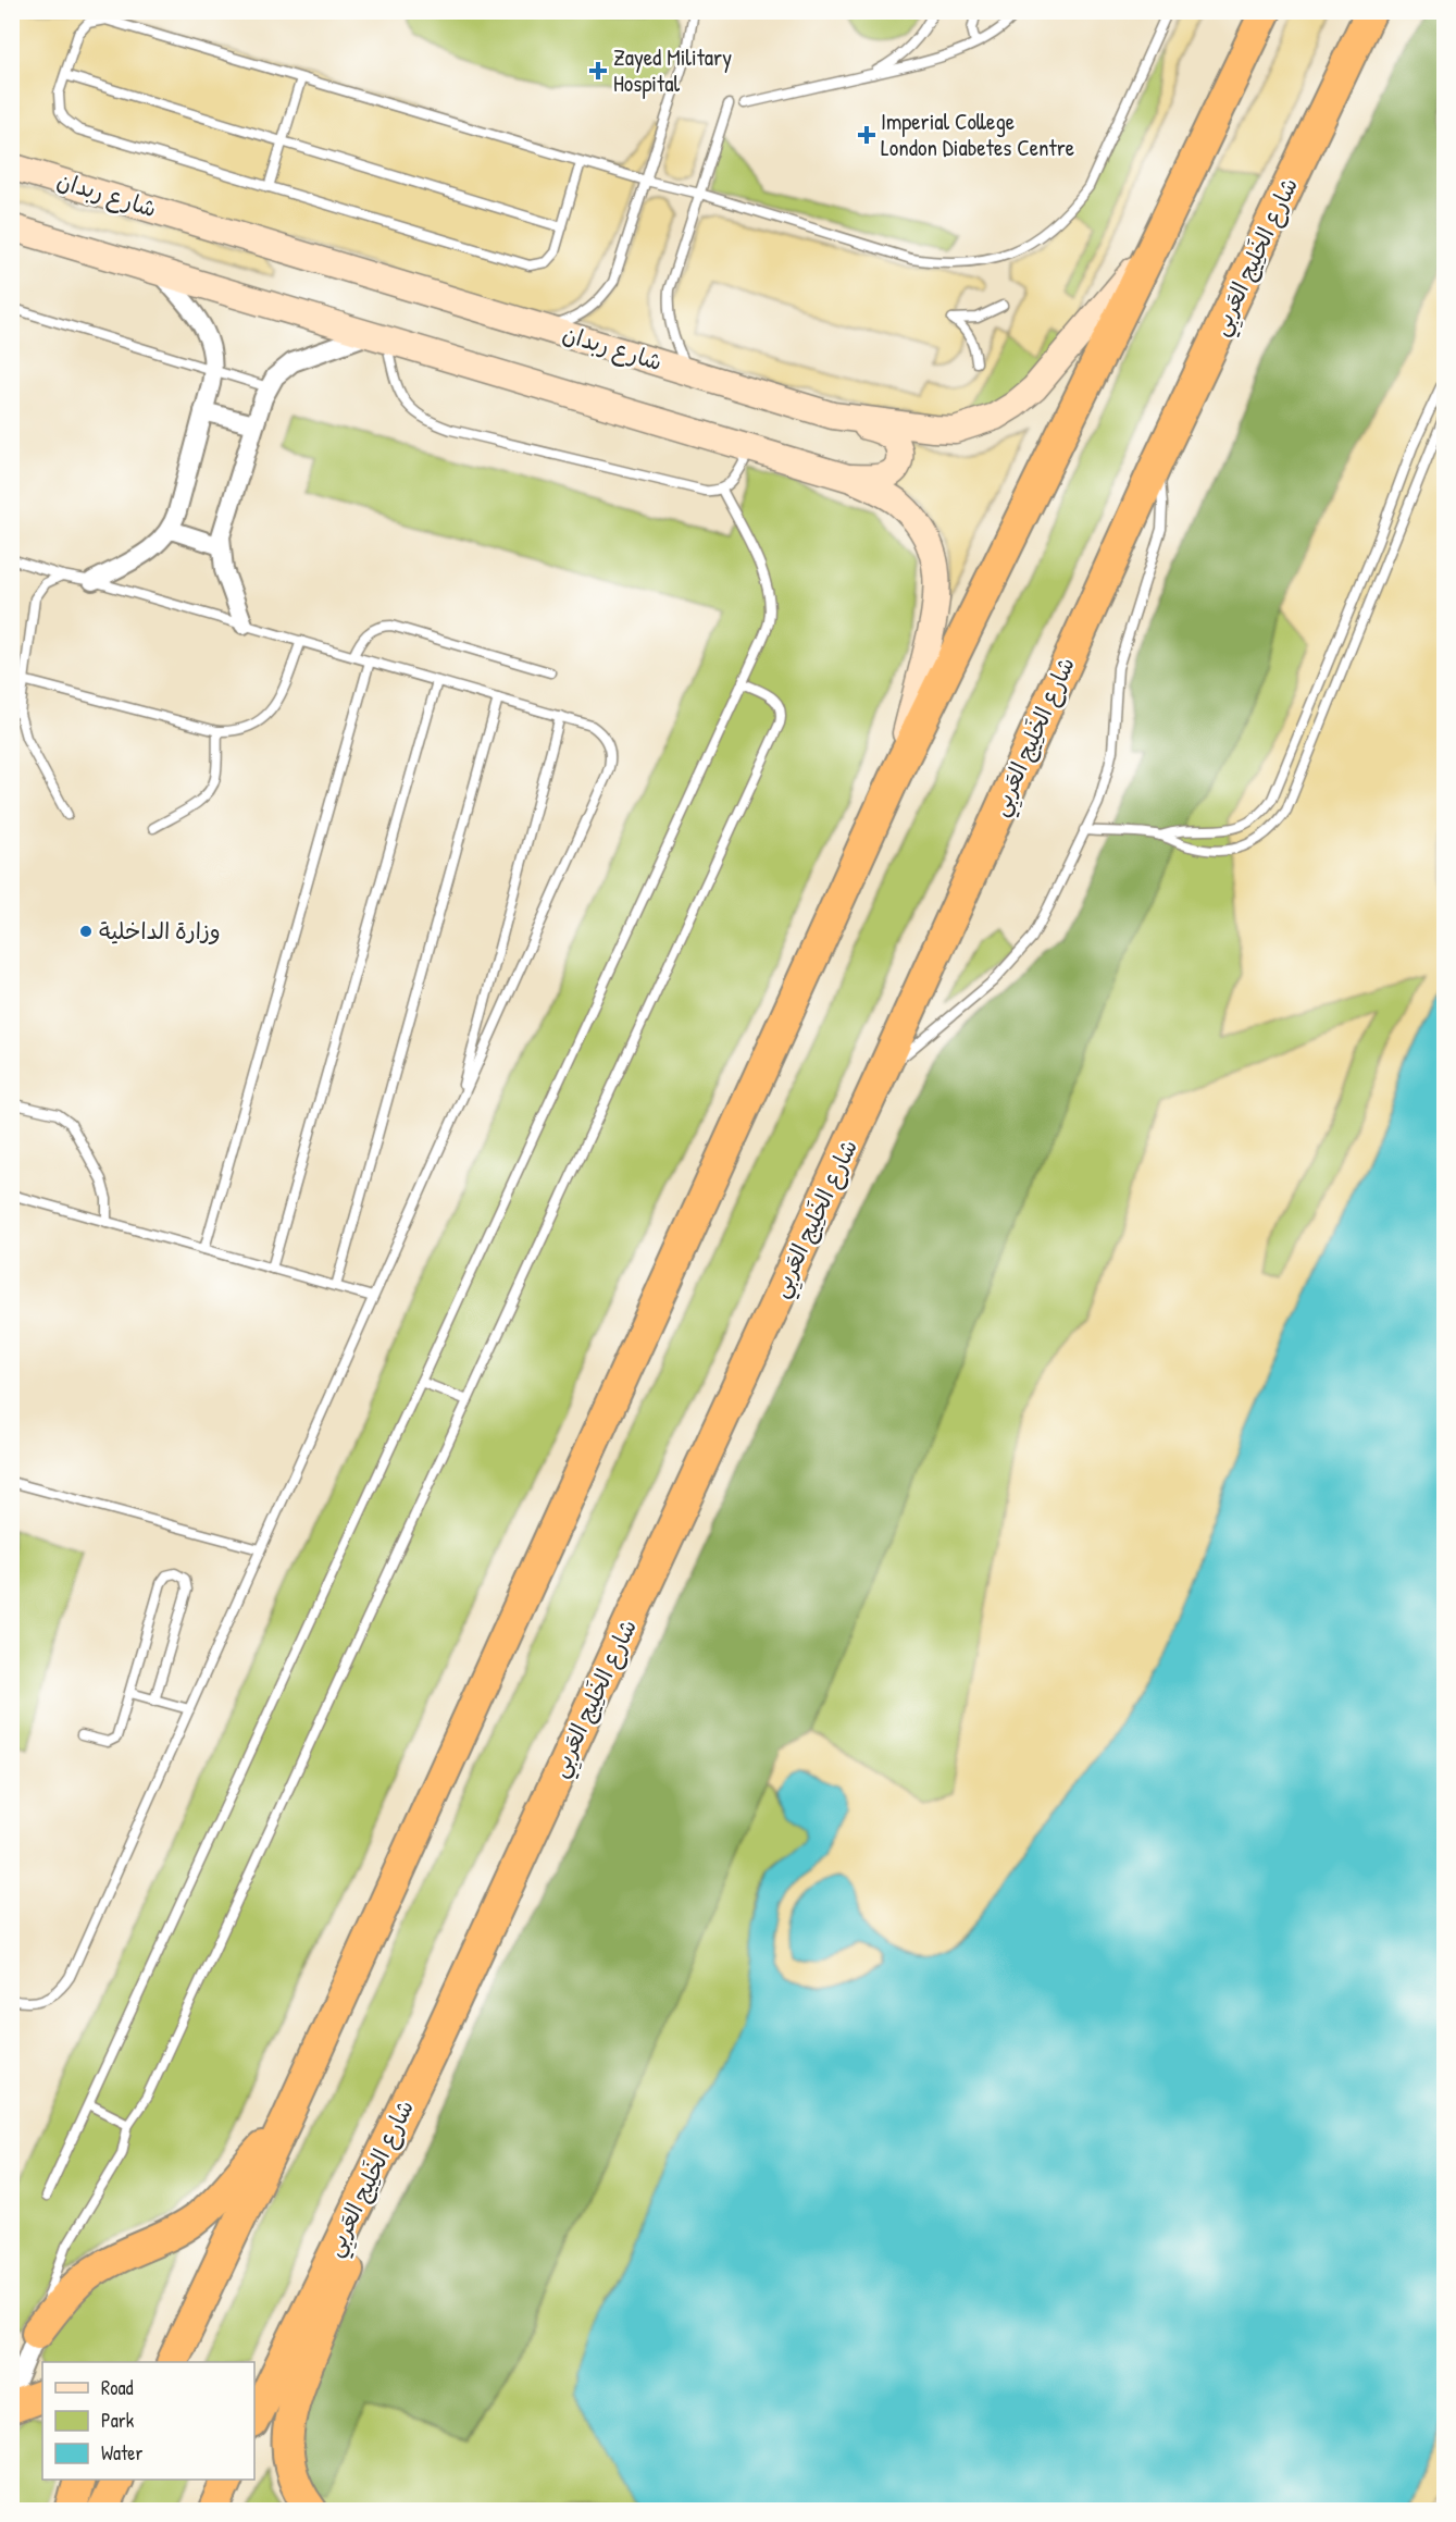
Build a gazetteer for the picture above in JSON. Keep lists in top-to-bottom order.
{
  "streets": {
    "highway": ["شارع الخَلِيج العَربِي"],
    "main road": ["شارع ربدان"]
  },
  "places": {
    "health": ["Zayed Military Hospital", "Imperial College London Diabetes Centre"],
    "other": ["وزارة الداخلية"]
  },
  "legend": ["Road", "Park", "Water"]
}
